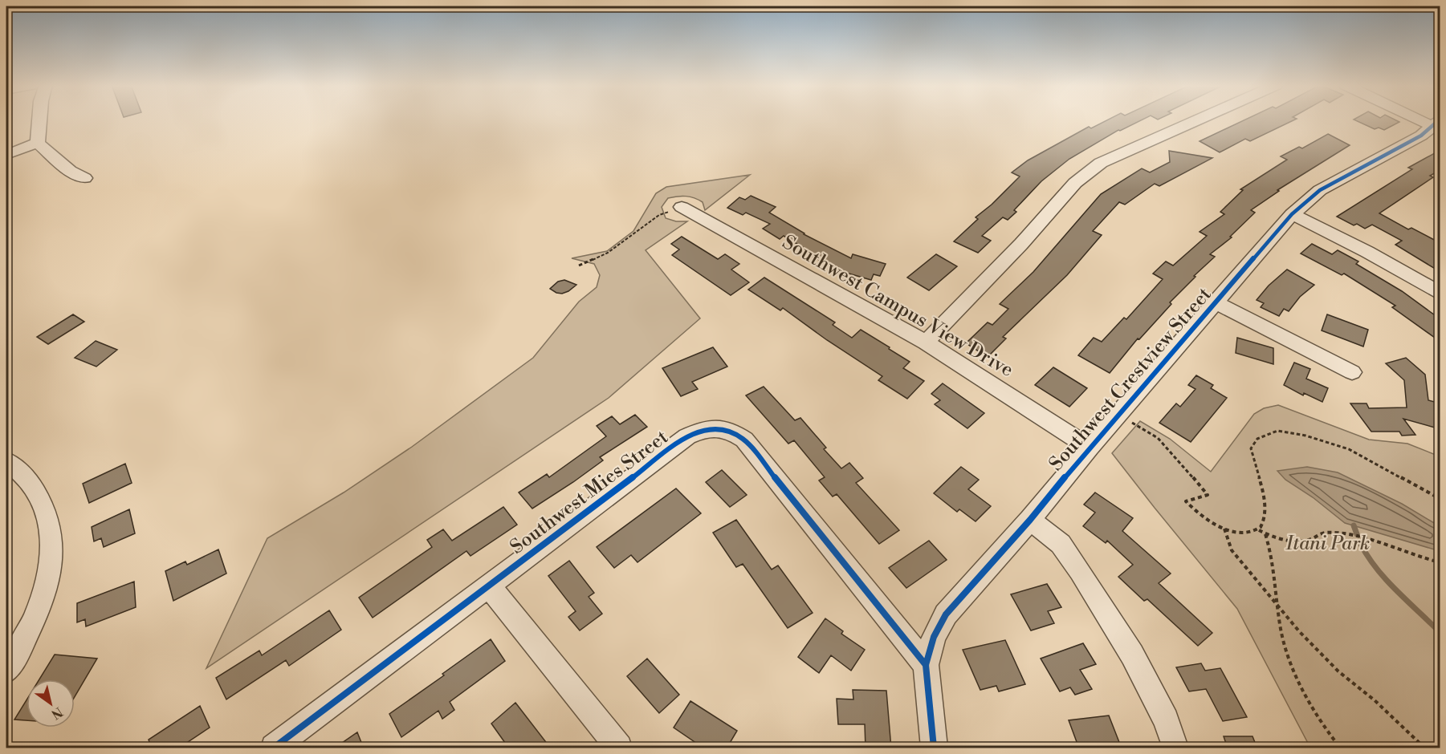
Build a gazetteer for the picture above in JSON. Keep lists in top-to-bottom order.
{
  "streets": {
    "street": ["Southwest Campus View Drive", "Southwest Crestview Street", "Southwest Mies Street"]
  },
  "crossings": [
    ["Southwest Campus View Drive", "Southwest Crestview Street"],
    ["Southwest Crestview Street", "Southwest Mies Street"]
  ],
  "parks": ["Itani Park"],
  "north": "bottom right"
}
